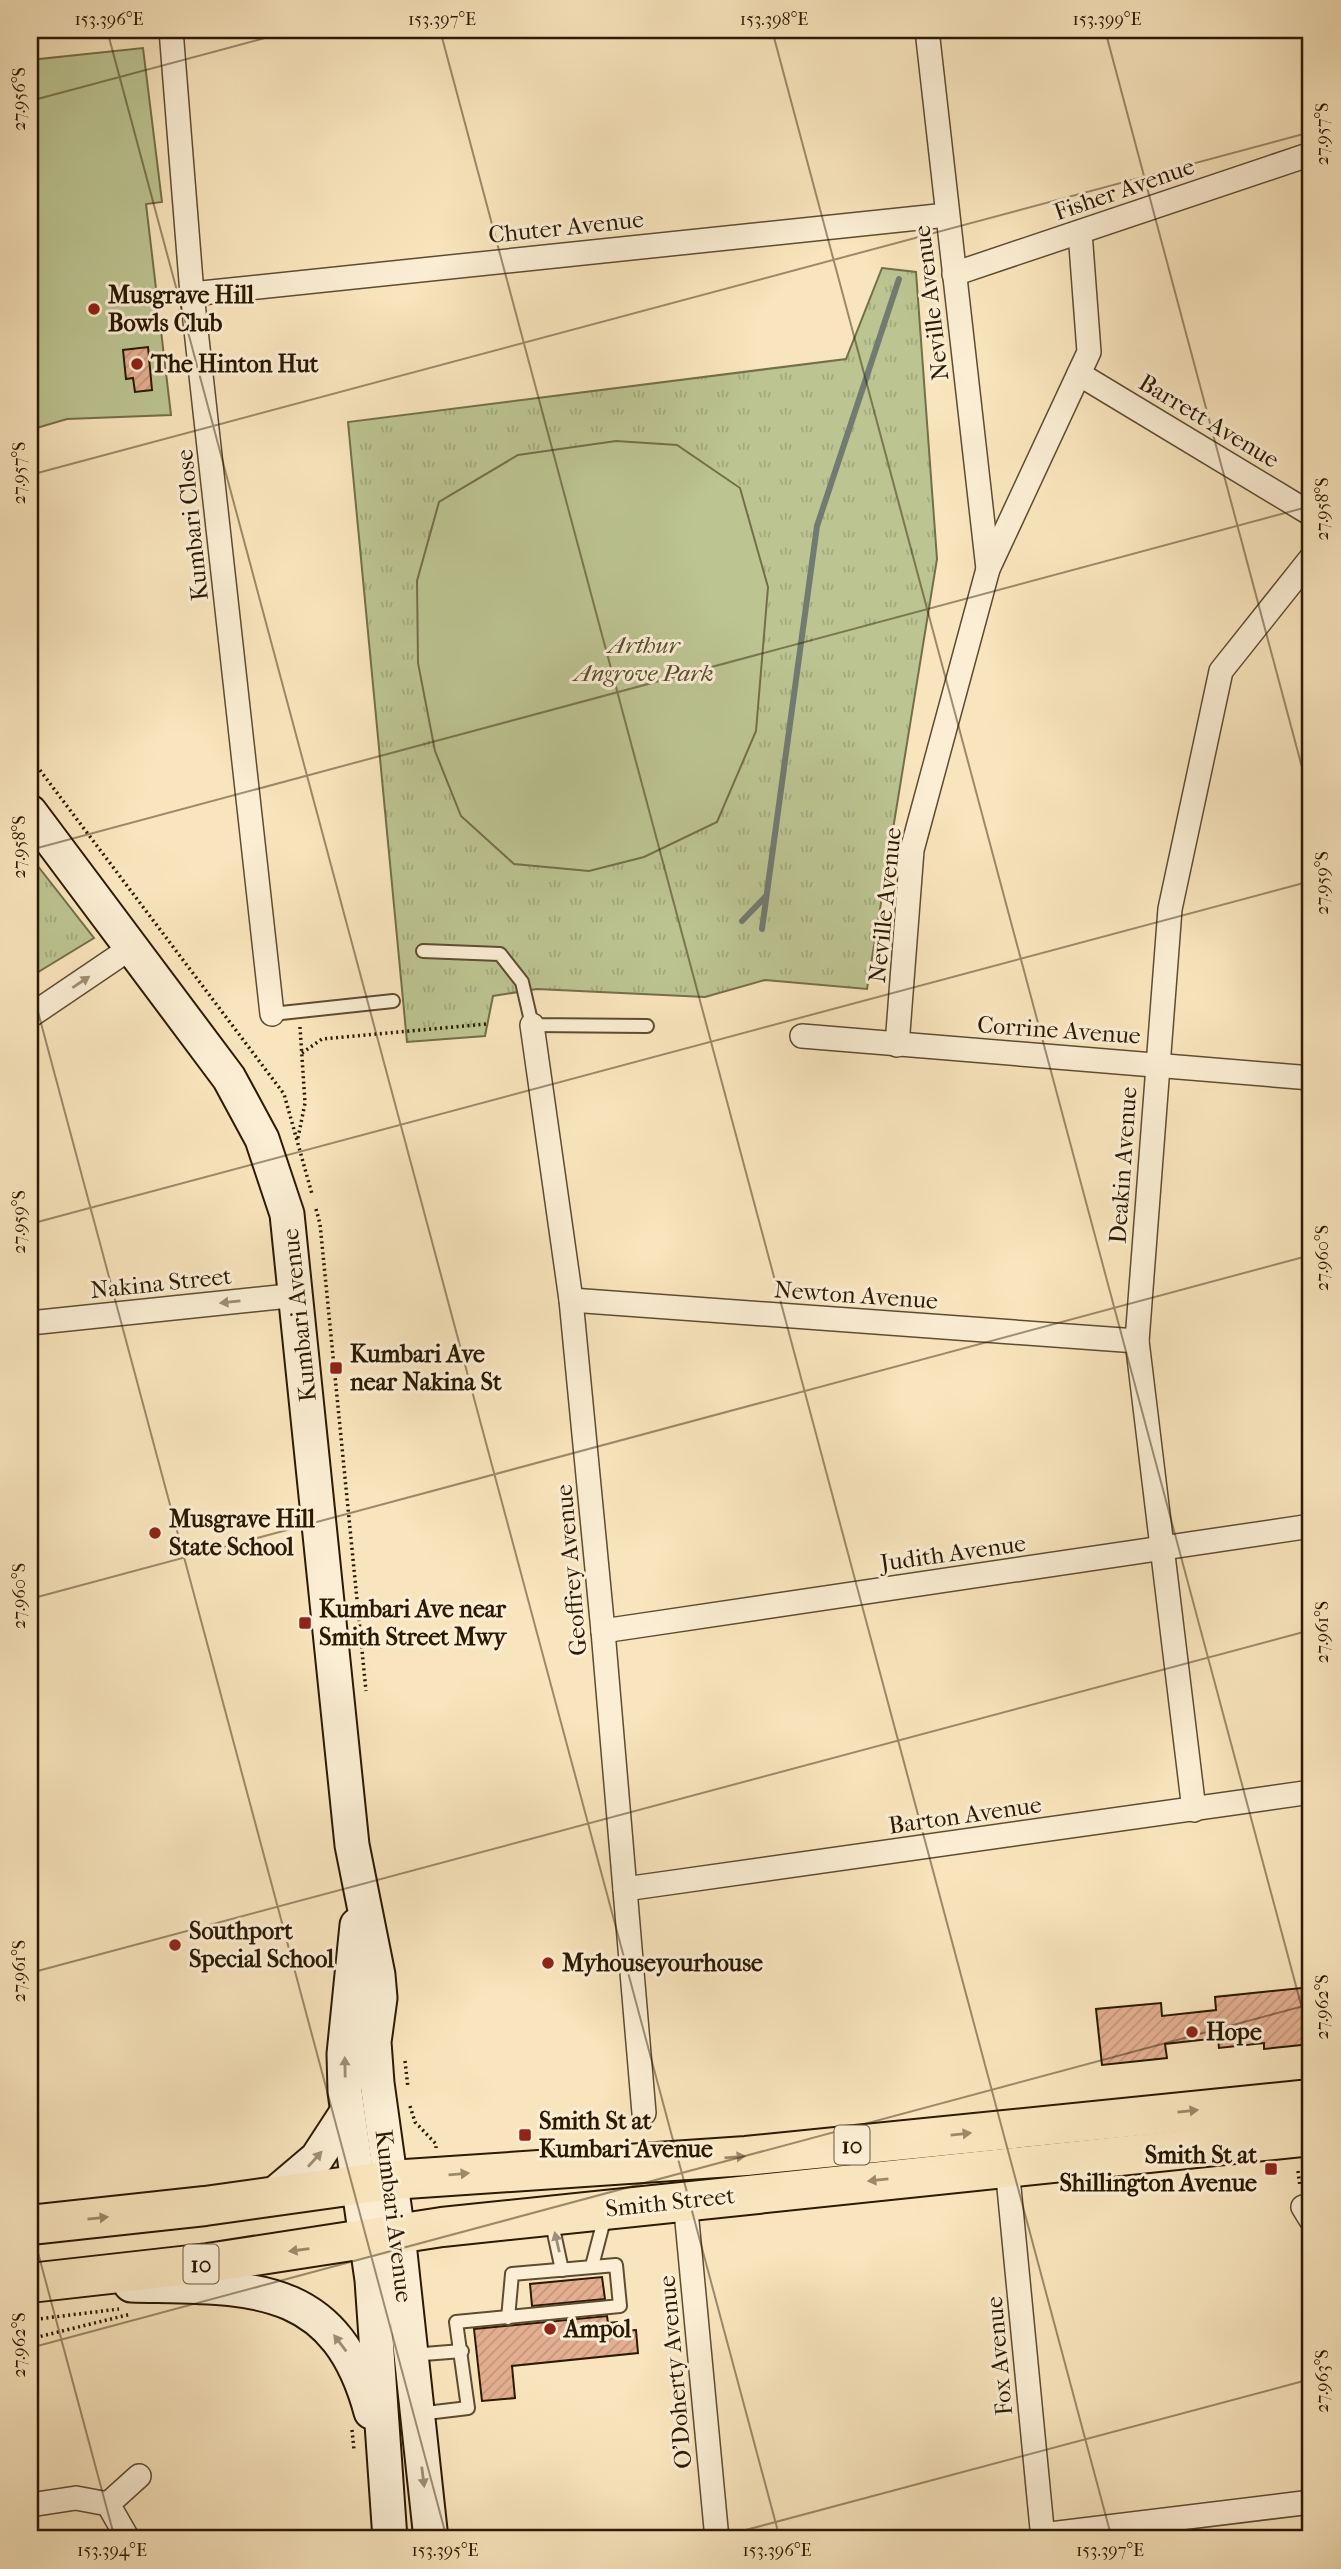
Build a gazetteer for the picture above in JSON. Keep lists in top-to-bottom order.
{
  "streets": {
    "highway": ["10", "Smith Street"],
    "main road": ["Kumbari Avenue"],
    "street": [
      "Fisher Avenue",
      "Chuter Avenue",
      "Neville Avenue",
      "Barrett Avenue",
      "Kumbari Close",
      "Corrine Avenue",
      "Deakin Avenue",
      "Nakina Street",
      "Newton Avenue",
      "Judith Avenue",
      "Geoffrey Avenue",
      "Barton Avenue",
      "Fox Avenue",
      "O'Doherty Avenue"
    ]
  },
  "crossings": [
    ["Fisher Avenue", "Neville Avenue"],
    ["Chuter Avenue", "Neville Avenue"],
    ["Chuter Avenue", "Kumbari Close"],
    ["Neville Avenue", "Barrett Avenue"],
    ["Neville Avenue", "Corrine Avenue"],
    ["Corrine Avenue", "Deakin Avenue"],
    ["Deakin Avenue", "Newton Avenue"],
    ["Deakin Avenue", "Judith Avenue"],
    ["Deakin Avenue", "Barton Avenue"],
    ["Nakina Street", "Kumbari Avenue"],
    ["Newton Avenue", "Geoffrey Avenue"],
    ["Kumbari Avenue", "Smith Street"],
    ["Judith Avenue", "Geoffrey Avenue"],
    ["Geoffrey Avenue", "Barton Avenue"],
    ["Smith Street", "Fox Avenue"],
    ["Smith Street", "O'Doherty Avenue"]
  ],
  "one_way": ["Nakina Street"],
  "parks": ["Arthur Angrove Park"],
  "places": {
    "other": [
      "Musgrave Hill Bowls Club",
      "The Hinton Hut",
      "Musgrave Hill State School",
      "Southport Special School",
      "Myhouseyourhouse",
      "Hope",
      "Ampol"
    ],
    "transit": [
      "Kumbari Ave near Nakina St",
      "Kumbari Ave near Smith Street Mwy",
      "Smith St at Kumbari Avenue",
      "Smith St at Shillington Avenue"
    ]
  },
  "coordinates": [
    "153.396°E",
    "153.397°E",
    "153.398°E",
    "153.399°E",
    "27.956°S",
    "27.957°S",
    "27.958°S",
    "27.959°S",
    "27.960°S",
    "27.961°S",
    "27.962°S",
    "27.963°S",
    "153.394°E",
    "153.395°E"
  ]
}
